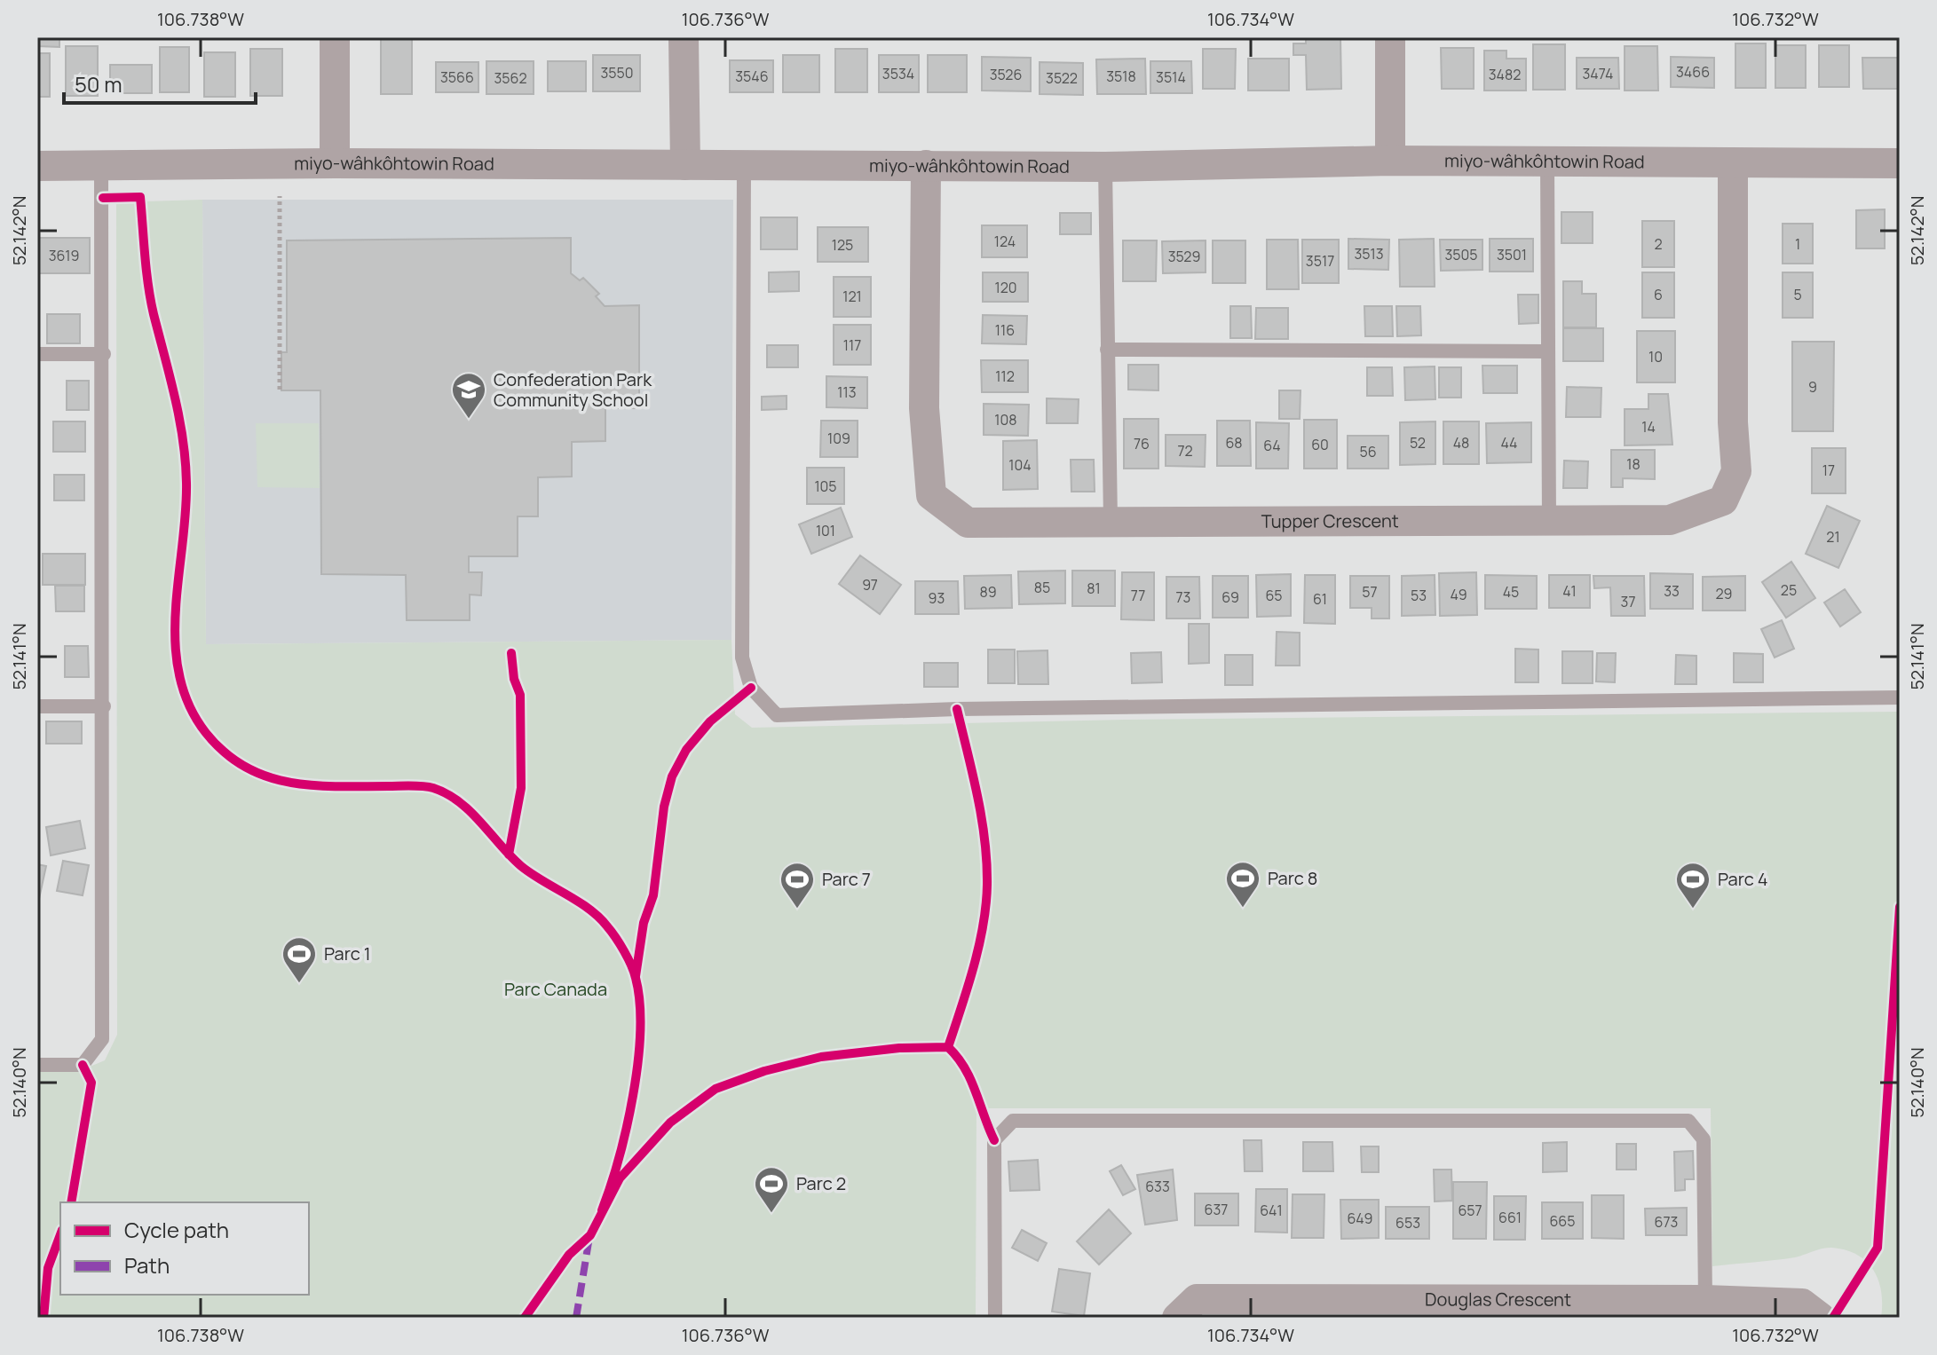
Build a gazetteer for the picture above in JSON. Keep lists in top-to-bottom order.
{
  "streets": {
    "street": ["miyo-wâhkôhtowin Road", "Tupper Crescent", "Douglas Crescent"]
  },
  "crossings": [
    ["miyo-wâhkôhtowin Road", "Tupper Crescent"]
  ],
  "parks": ["Parc Canada"],
  "places": {
    "school or university": ["Confederation Park Community School"],
    "sports": [
      "Parc 8",
      "Parc 7",
      "Parc 4",
      "Parc 1",
      "Parc 2"
    ]
  },
  "house_numbers": [
    "3466",
    "3550",
    "3534",
    "3474",
    "3526",
    "3482",
    "3546",
    "3518",
    "3566",
    "3514",
    "3562",
    "3522",
    "124",
    "2",
    "1",
    "125",
    "3513",
    "3505",
    "3501",
    "3619",
    "3529",
    "3517",
    "120",
    "6",
    "5",
    "121",
    "116",
    "117",
    "10",
    "112",
    "9",
    "113",
    "108",
    "14",
    "109",
    "68",
    "52",
    "48",
    "44",
    "76",
    "60",
    "64",
    "72",
    "56",
    "18",
    "104",
    "17",
    "105",
    "101",
    "21",
    "97",
    "85",
    "81",
    "25",
    "41",
    "33",
    "89",
    "57",
    "45",
    "29",
    "49",
    "77",
    "65",
    "53",
    "73",
    "69",
    "93",
    "61",
    "37",
    "633",
    "637",
    "641",
    "657",
    "661",
    "649",
    "665",
    "673",
    "653"
  ],
  "legend": ["Cycle path", "Path"],
  "scale_bar": "50 m",
  "coordinates": [
    "106.738°W",
    "106.736°W",
    "106.734°W",
    "106.732°W",
    "52.142°N",
    "52.141°N",
    "52.140°N"
  ]
}
